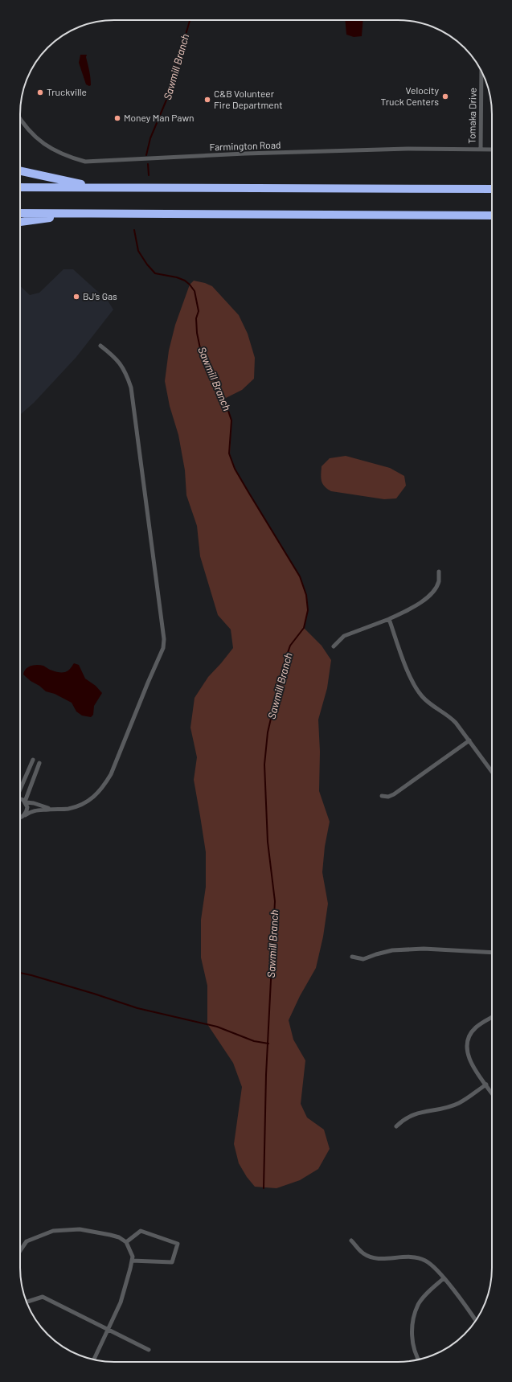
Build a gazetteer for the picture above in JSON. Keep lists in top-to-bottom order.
{
  "streets": {
    "street": ["Tomaka Drive", "Farmington Road"]
  },
  "crossings": [
    ["Tomaka Drive", "Farmington Road"]
  ],
  "water": ["Sawmill Branch"],
  "places": [
    "Truckville",
    "Velocity Truck Centers",
    "C&B Volunteer Fire Department",
    "Money Man Pawn",
    "BJ’s Gas"
  ]
}
